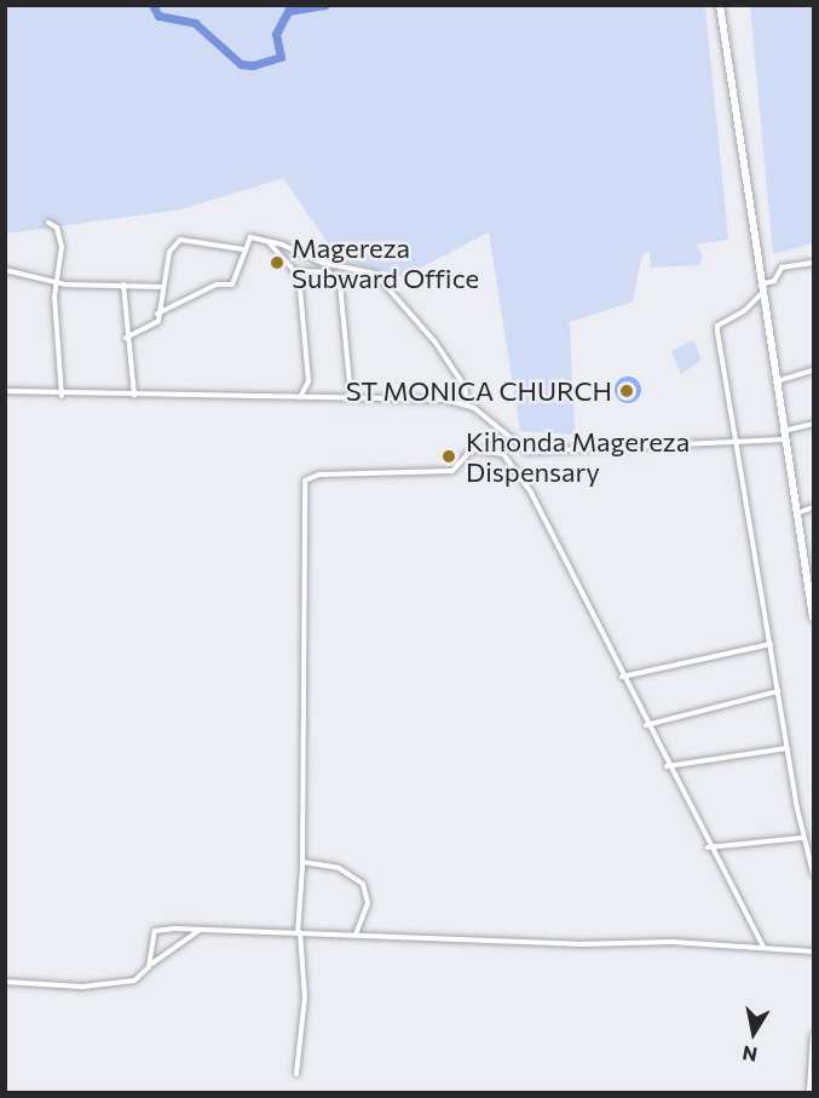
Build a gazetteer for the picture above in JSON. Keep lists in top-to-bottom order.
{
  "places": ["Magereza Subward Office", "ST MONICA CHURCH", "Kihonda Magereza Dispensary"],
  "north": "bottom"
}
